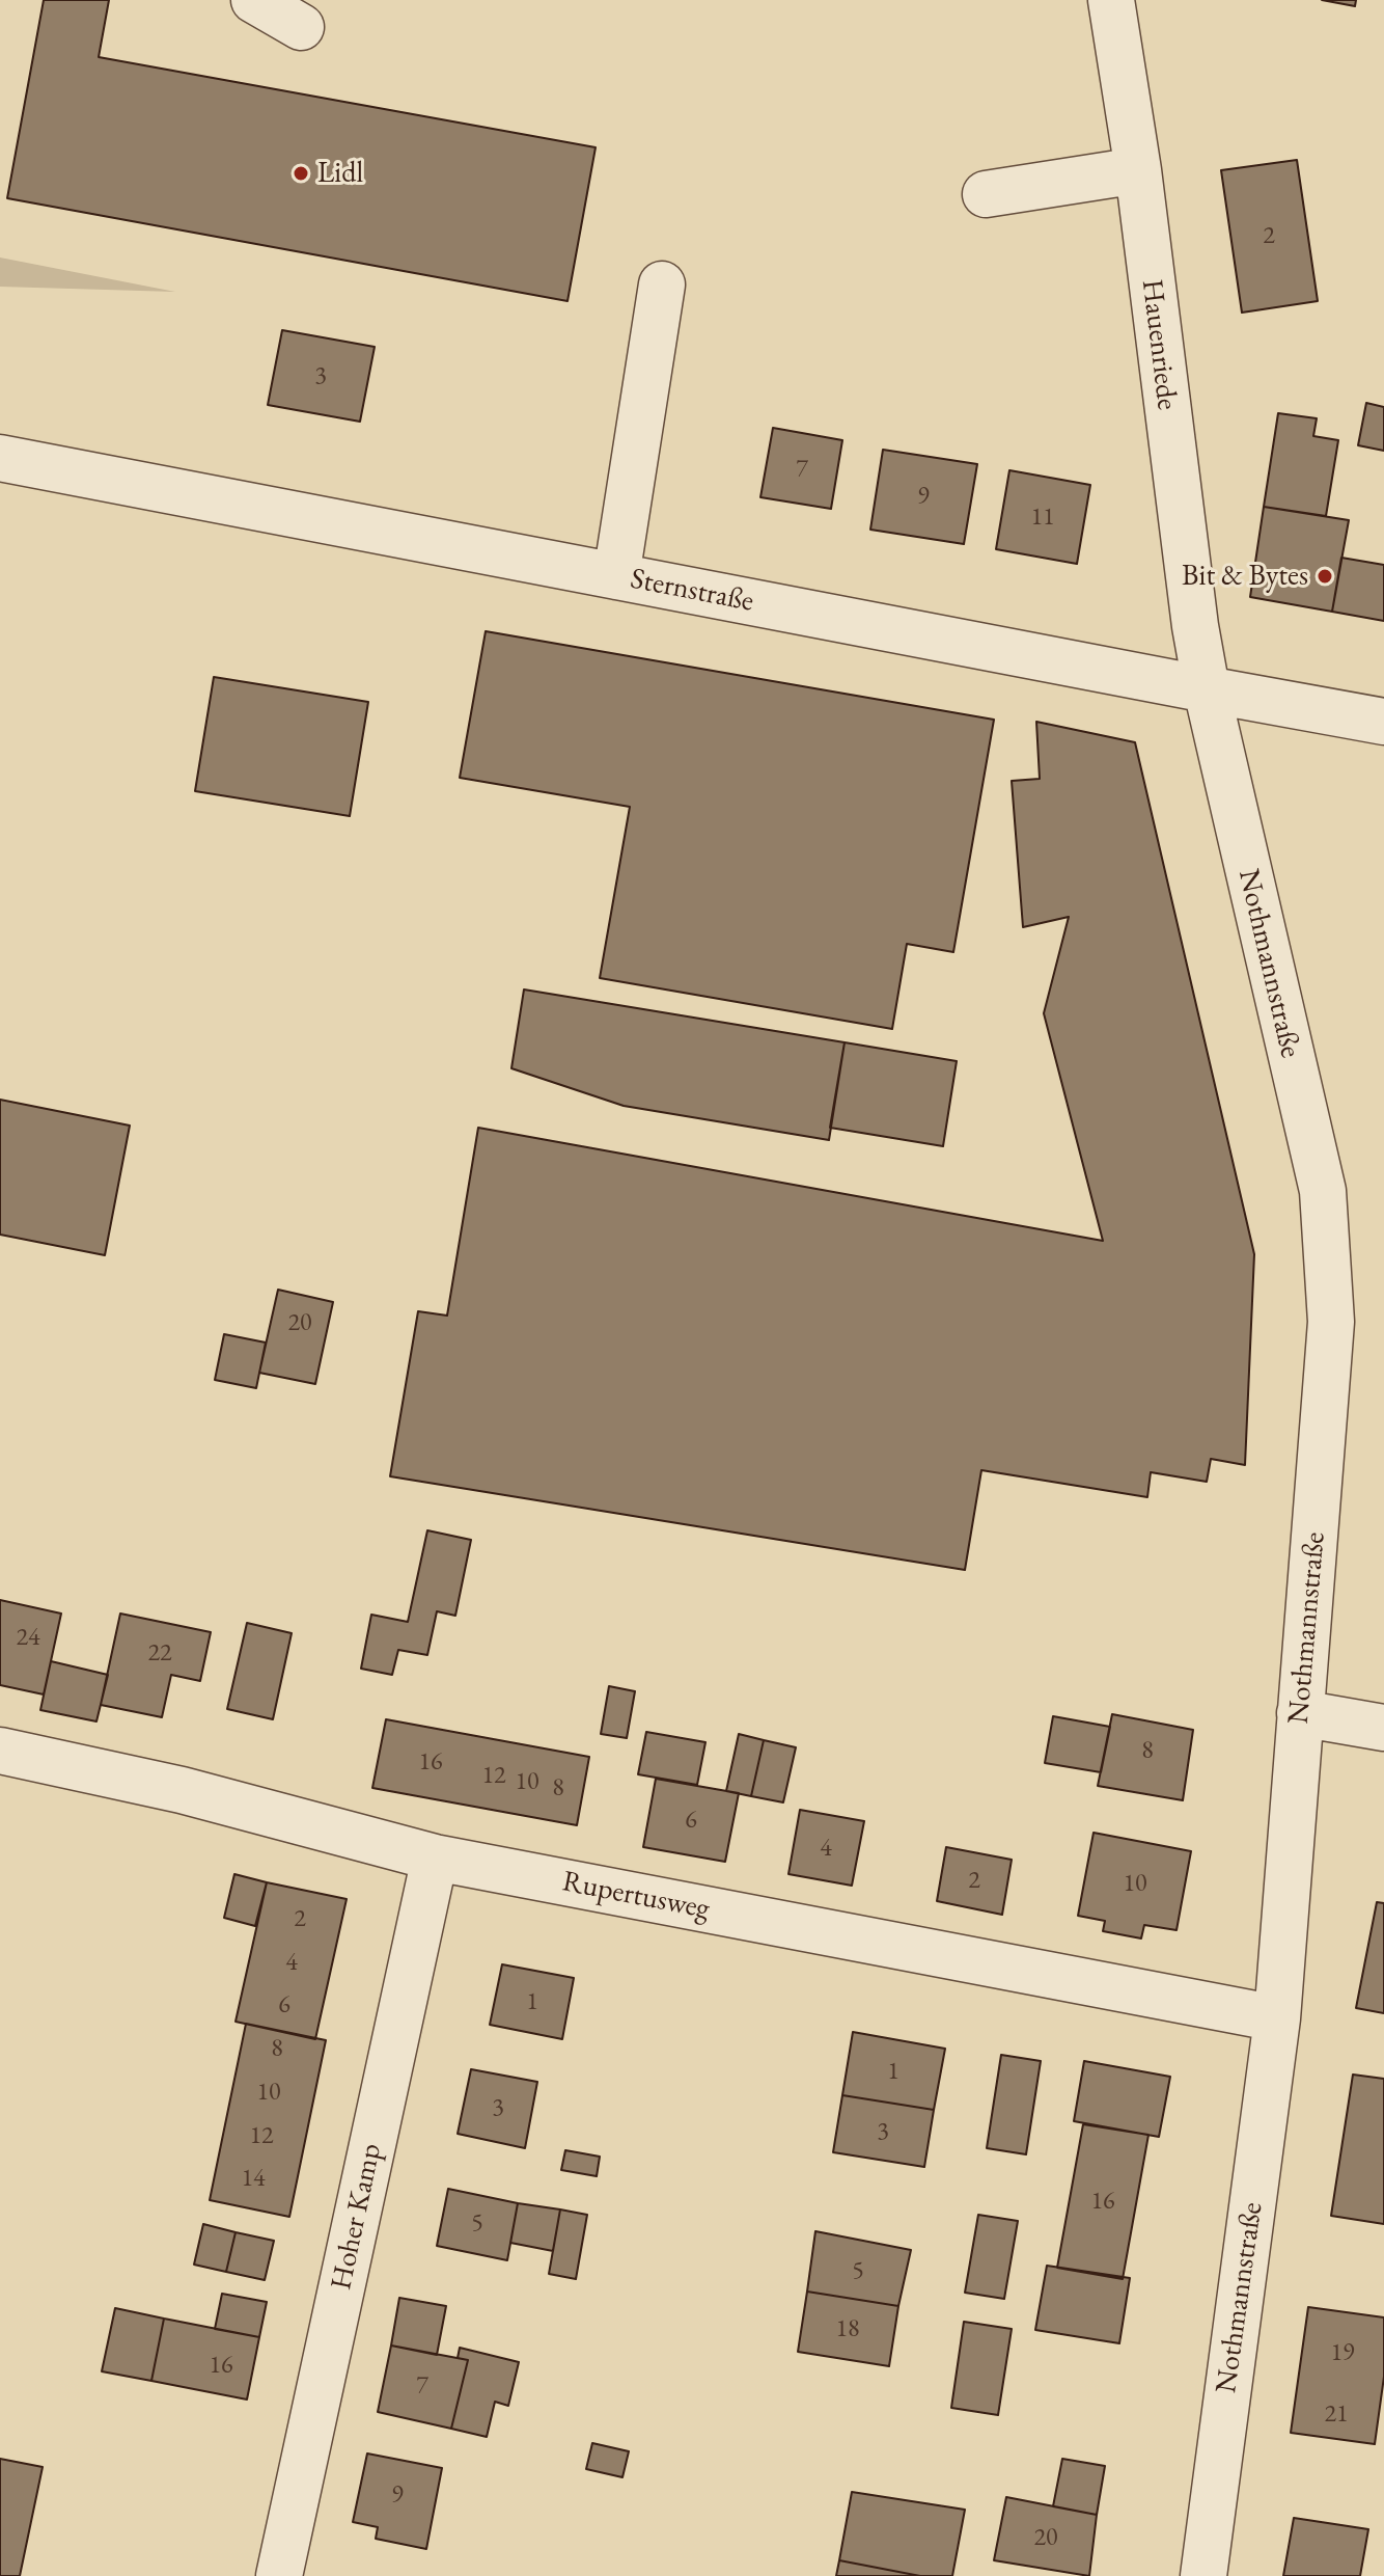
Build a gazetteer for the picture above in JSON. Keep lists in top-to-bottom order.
{
  "streets": {
    "street": [
      "Hauenriede",
      "Sternstraße",
      "Nothmannstraße",
      "Rupertusweg",
      "Hoher Kamp"
    ]
  },
  "crossings": [
    ["Hauenriede", "Sternstraße"],
    ["Hauenriede", "Nothmannstraße"],
    ["Sternstraße", "Nothmannstraße"],
    ["Nothmannstraße", "Rupertusweg"],
    ["Rupertusweg", "Hoher Kamp"]
  ],
  "places": ["Lidl", "Bit & Bytes"],
  "house_numbers": [
    "2",
    "3",
    "7",
    "9",
    "11",
    "20",
    "24",
    "22",
    "8",
    "16",
    "12",
    "10",
    "8",
    "6",
    "4",
    "2",
    "10",
    "2",
    "4",
    "1",
    "6",
    "8",
    "1",
    "10",
    "3",
    "3",
    "12",
    "14",
    "16",
    "5",
    "5",
    "18",
    "19",
    "16",
    "7",
    "21",
    "9",
    "20"
  ]
}
